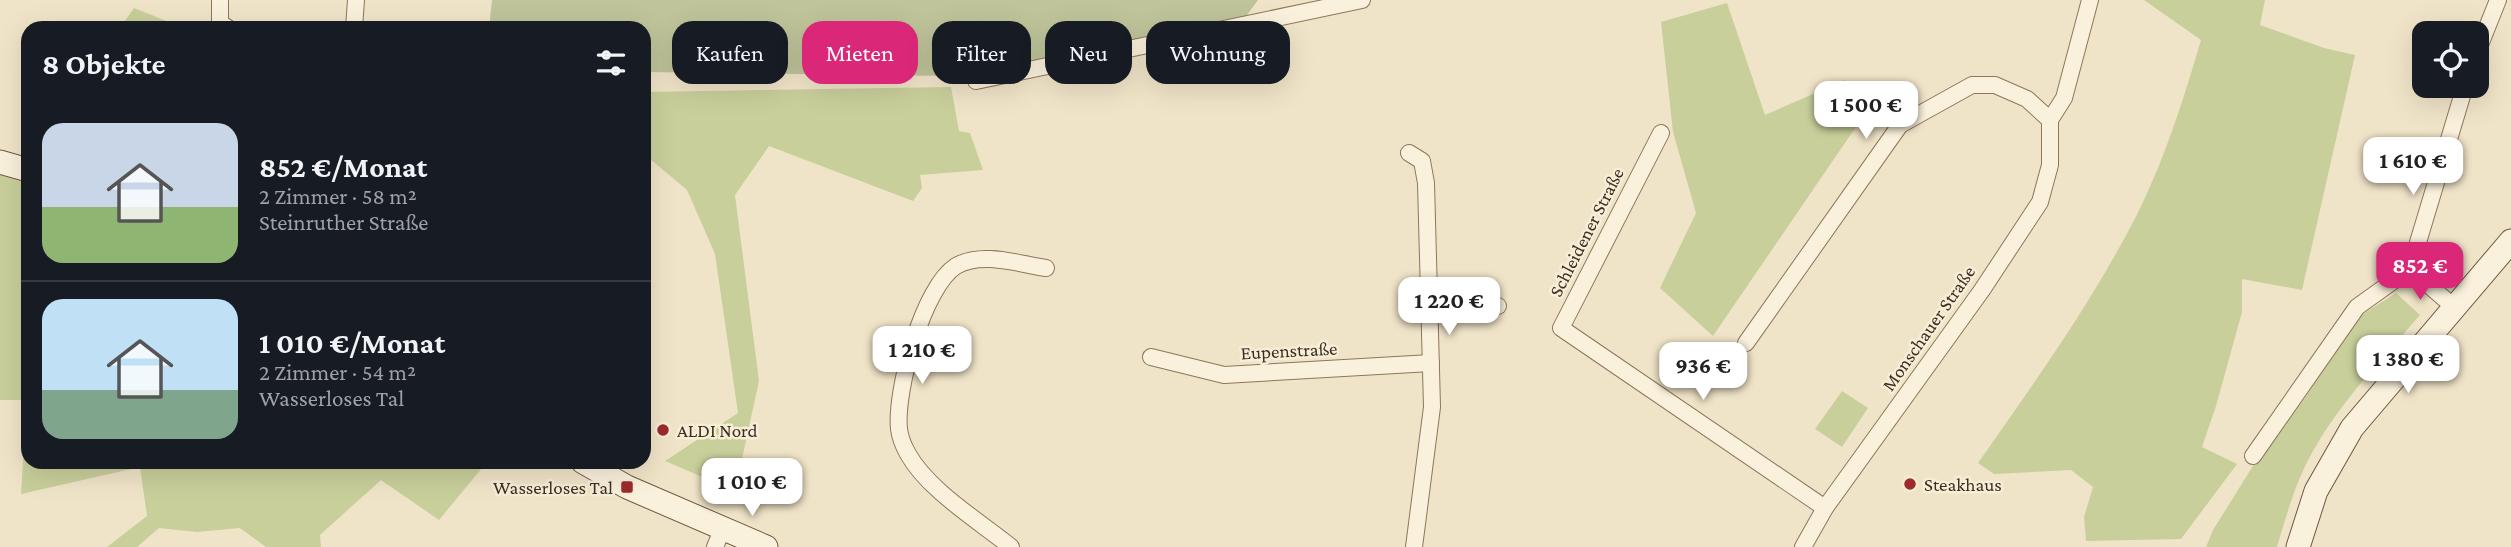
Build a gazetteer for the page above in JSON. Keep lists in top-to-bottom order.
{
  "streets": {
    "street": ["Schleidener Straße", "Monschauer Straße", "Eupenstraße"]
  },
  "crossings": [
    ["Schleidener Straße", "Monschauer Straße"]
  ],
  "places": {
    "other": ["ALDI Nord", "Steakhaus"],
    "transit": ["Wasserloses Tal"]
  },
  "page": {
    "chip": [
      "Kaufen",
      "Mieten",
      "Filter",
      "Neu",
      "Wohnung"
    ],
    "heading": "8 Objekte",
    "price": [
      "1 500 €",
      "1 610 €",
      "852 €",
      "1 220 €",
      "1 210 €",
      "1 380 €",
      "936 €",
      "1 010 €"
    ],
    "list": [
      {
        "name": "852 €/Monat",
        "note": "2 Zimmer · 58 m² · Steinruther Straße"
      },
      {
        "name": "1 010 €/Monat",
        "note": "2 Zimmer · 54 m² · Wasserloses Tal"
      }
    ]
  }
}
